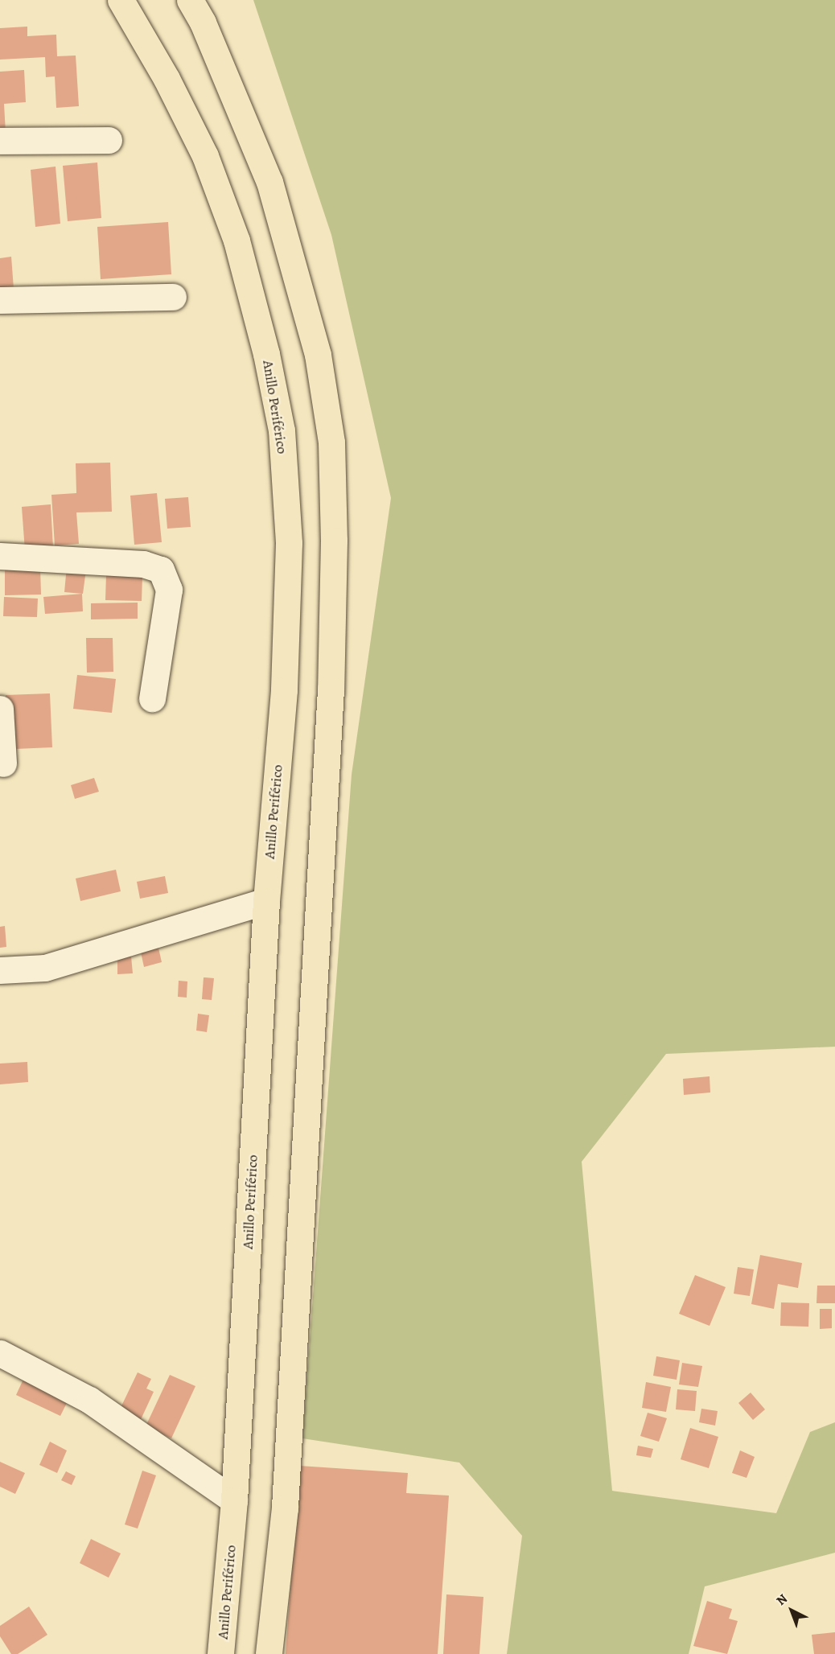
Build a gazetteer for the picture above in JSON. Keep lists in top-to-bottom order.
{
  "streets": {
    "highway": ["Anillo Periférico"]
  },
  "north": "top left"
}
